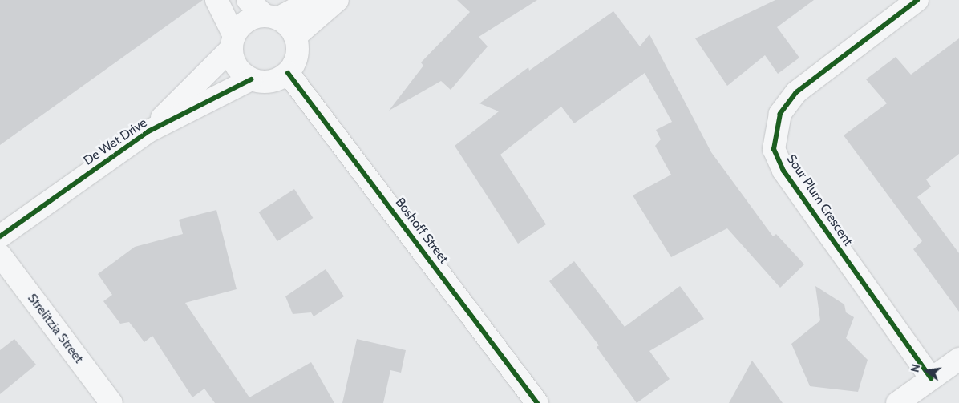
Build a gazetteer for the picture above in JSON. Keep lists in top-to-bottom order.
{
  "streets": {
    "street": [
      "De Wet Drive",
      "Sour Plum Crescent",
      "Boshoff Street",
      "Strelitzia Street"
    ]
  },
  "crossings": [
    ["De Wet Drive", "Boshoff Street"]
  ],
  "north": "left"
}
